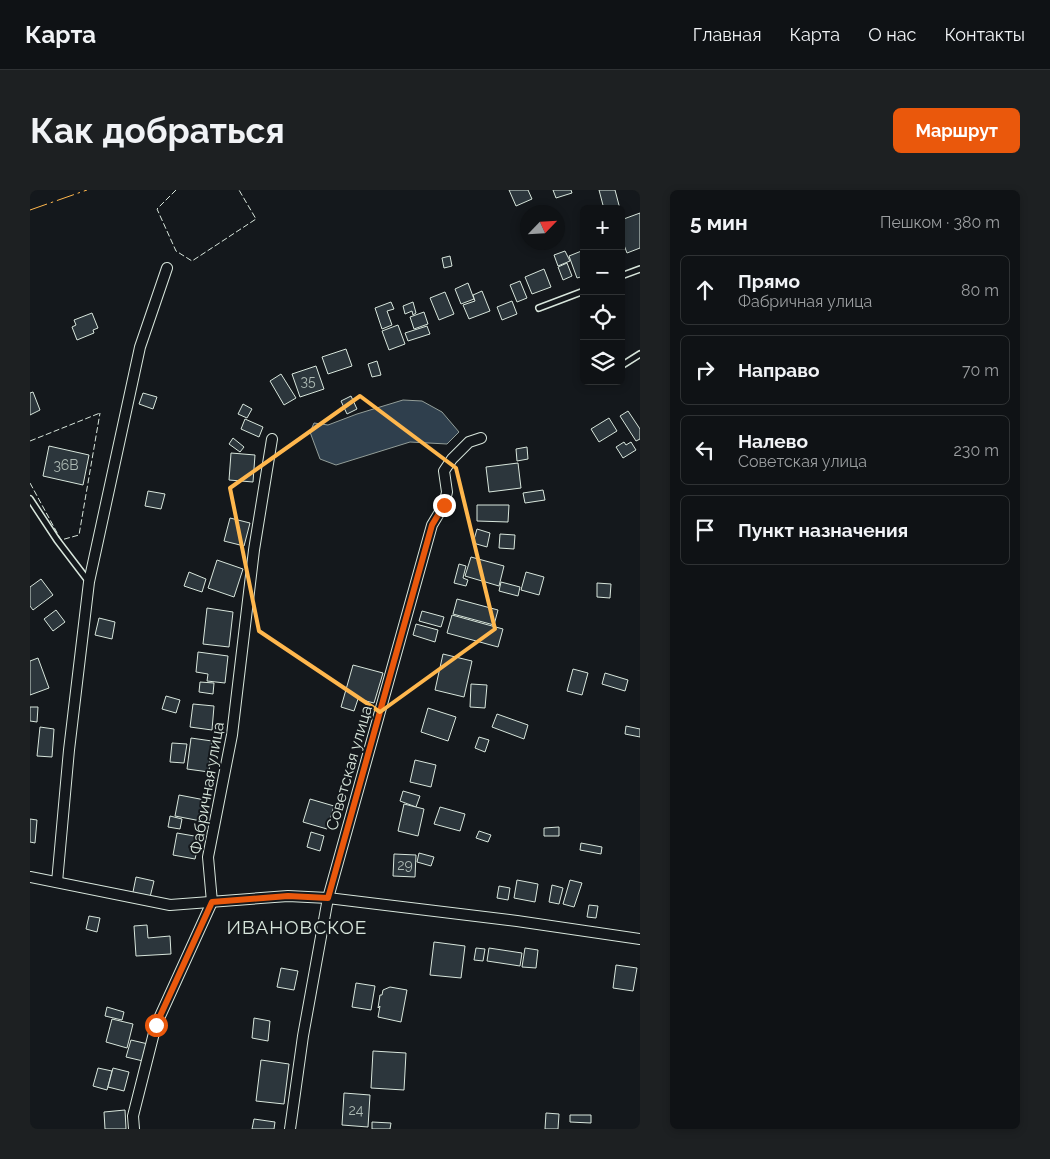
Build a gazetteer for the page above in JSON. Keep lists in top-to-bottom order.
{
  "streets": {
    "street": ["Советская улица", "Фабричная улица"]
  },
  "districts": ["ИВАНОВСКОЕ"],
  "house_numbers": [
    "35",
    "36В",
    "29",
    "24"
  ],
  "north": "top right",
  "page": {
    "header": "Карта",
    "nav": [
      "Главная",
      "Карта",
      "О нас",
      "Контакты"
    ],
    "buttons": "Маршрут",
    "title": "Как добраться",
    "heading": ["5 мин", "Пешком · 380 m"],
    "map_buttons": ["+", "−"],
    "list": [
      ["Прямо", "Фабричная улица", "80 m"],
      ["Направо", "70 m"],
      ["Налево", "Советская улица", "230 m"],
      "Пункт назначения"
    ]
  }
}
